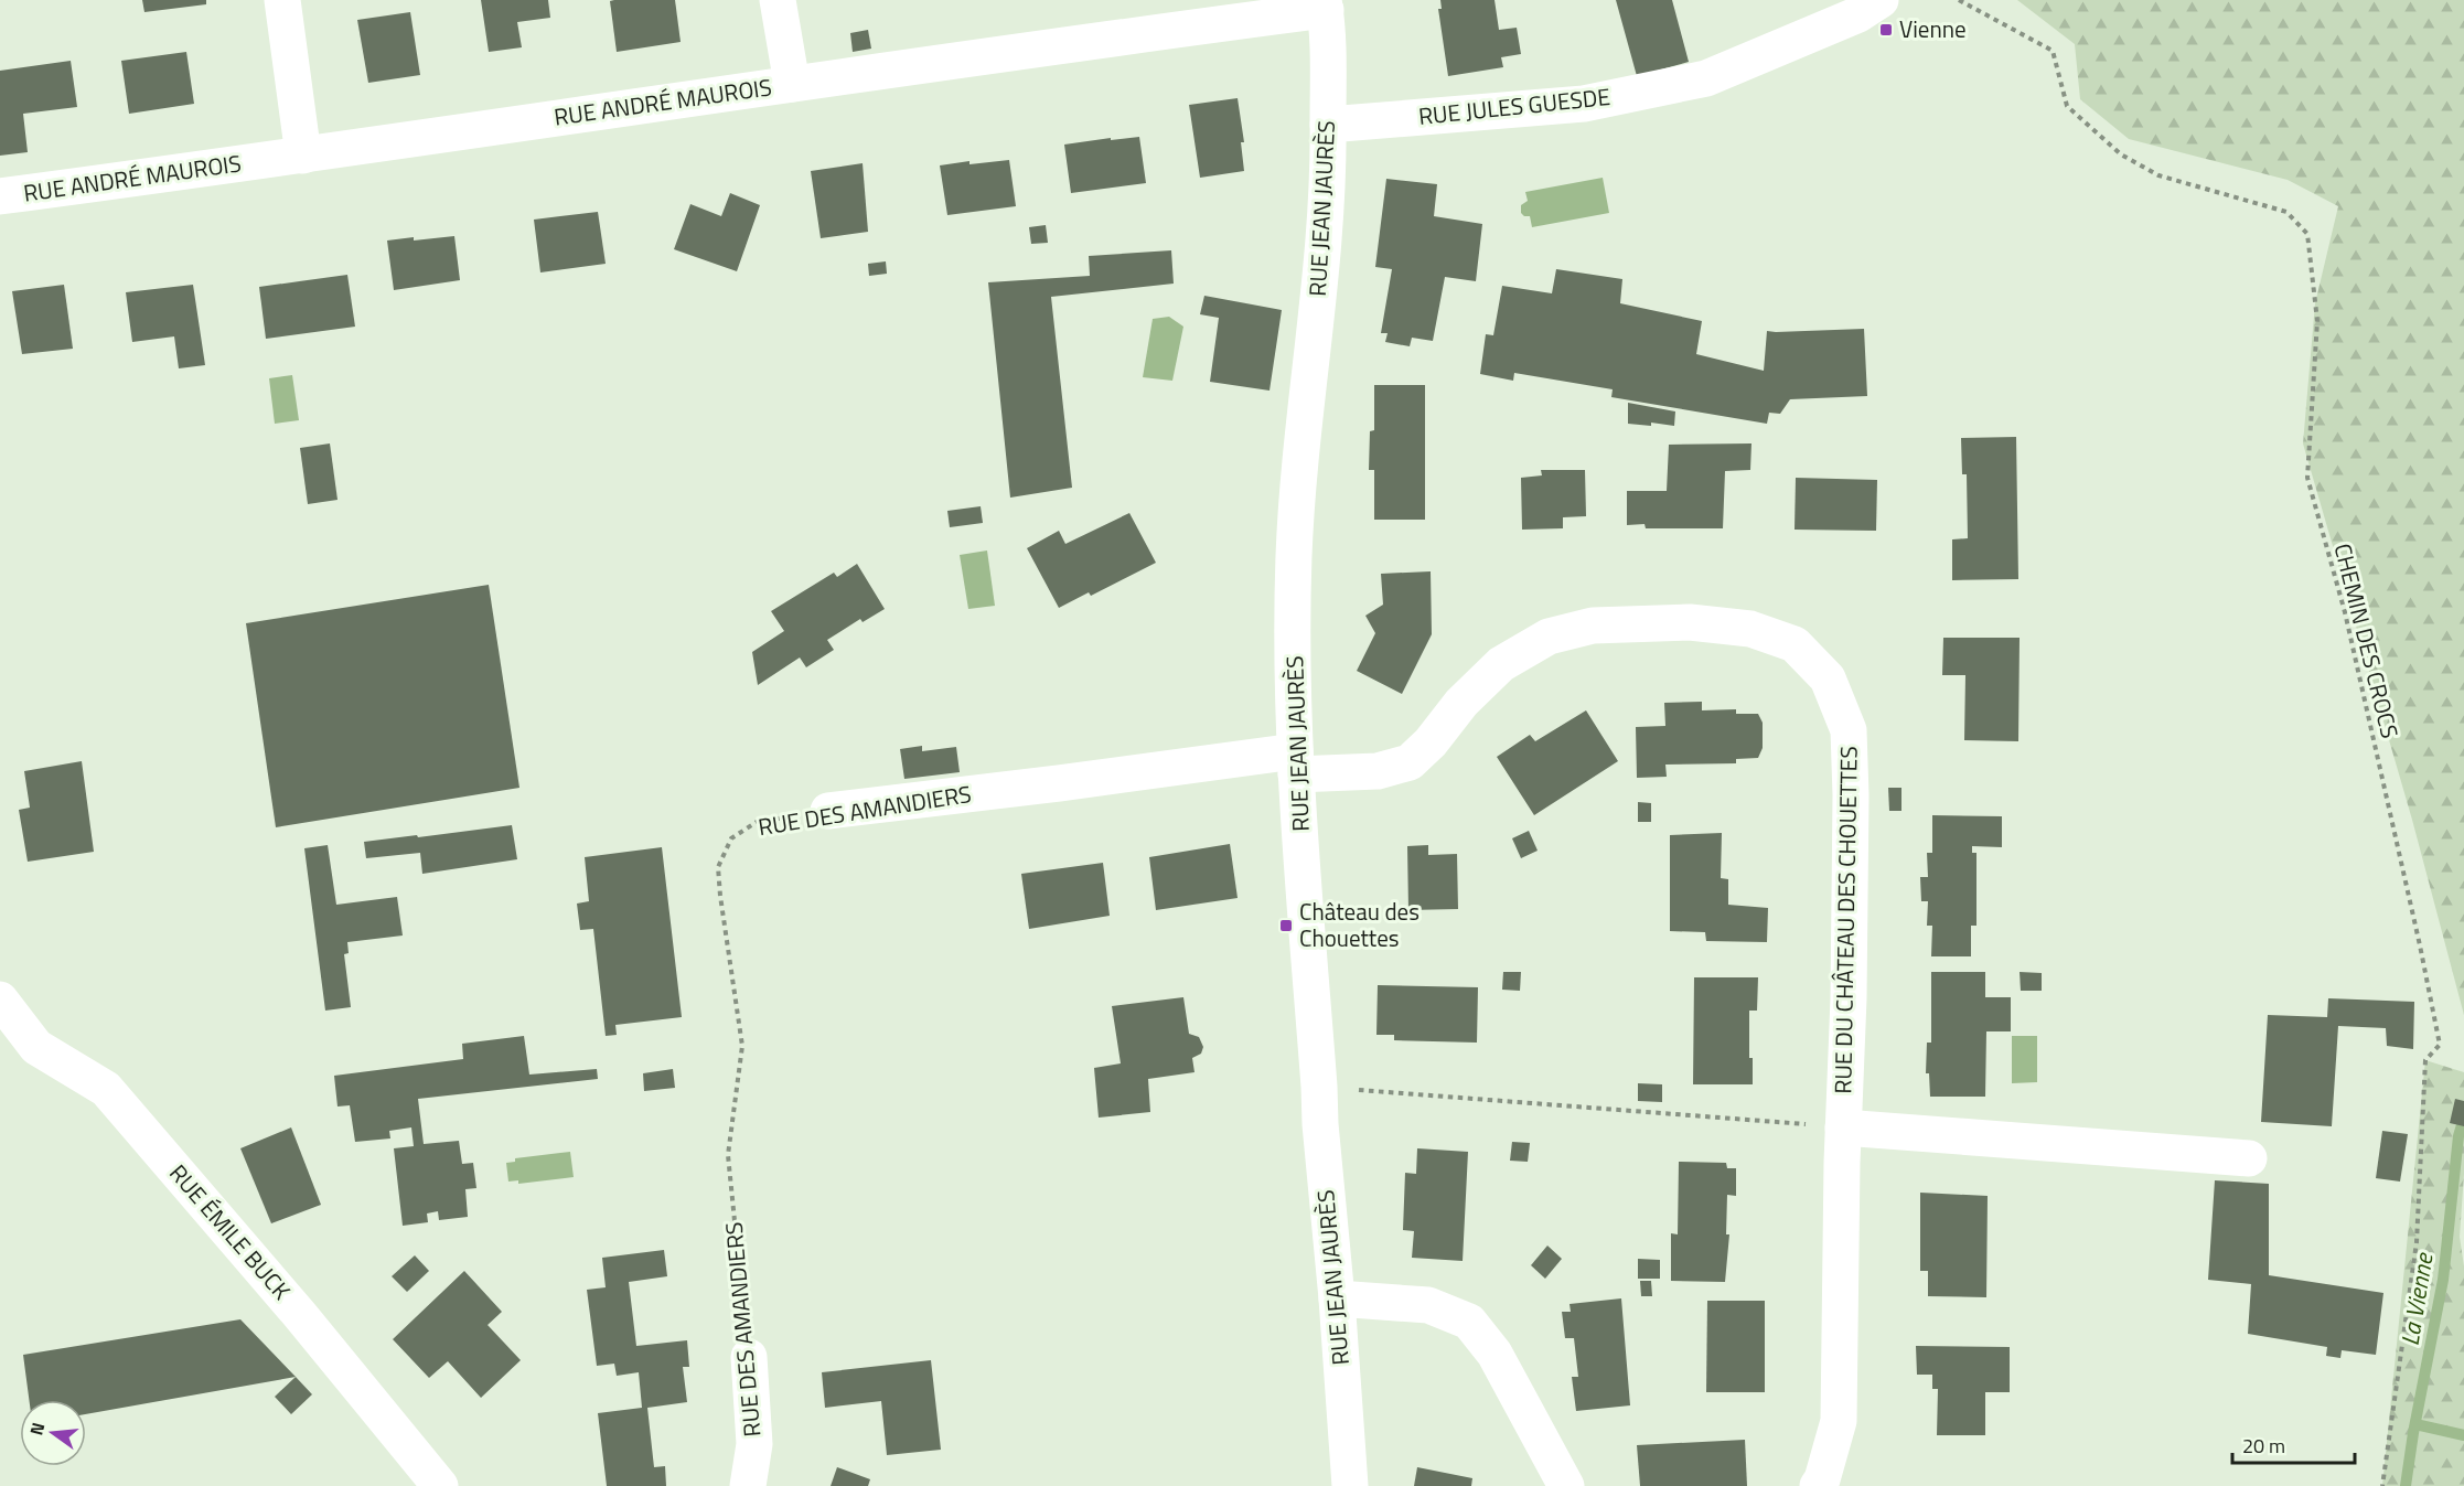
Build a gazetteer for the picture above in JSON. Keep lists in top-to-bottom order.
{
  "streets": {
    "street": [
      "RUE ANDRÉ MAUROIS",
      "RUE JULES GUESDE",
      "RUE JEAN JAURÈS",
      "RUE DES AMANDIERS",
      "RUE DU CHÂTEAU DES CHOUETTES",
      "RUE ÉMILE BUCK"
    ],
    "path": ["CHEMIN DES CROCS"]
  },
  "crossings": [
    ["RUE ANDRÉ MAUROIS", "RUE JEAN JAURÈS"],
    ["RUE JULES GUESDE", "RUE JEAN JAURÈS"],
    ["RUE JEAN JAURÈS", "RUE DES AMANDIERS"],
    ["RUE JEAN JAURÈS", "RUE DU CHÂTEAU DES CHOUETTES"],
    ["RUE DES AMANDIERS", "RUE DU CHÂTEAU DES CHOUETTES"]
  ],
  "water": ["La Vienne"],
  "places": {
    "transit": ["Vienne", "Château des Chouettes"]
  },
  "scale_bar": "20 m",
  "north": "left"
}
